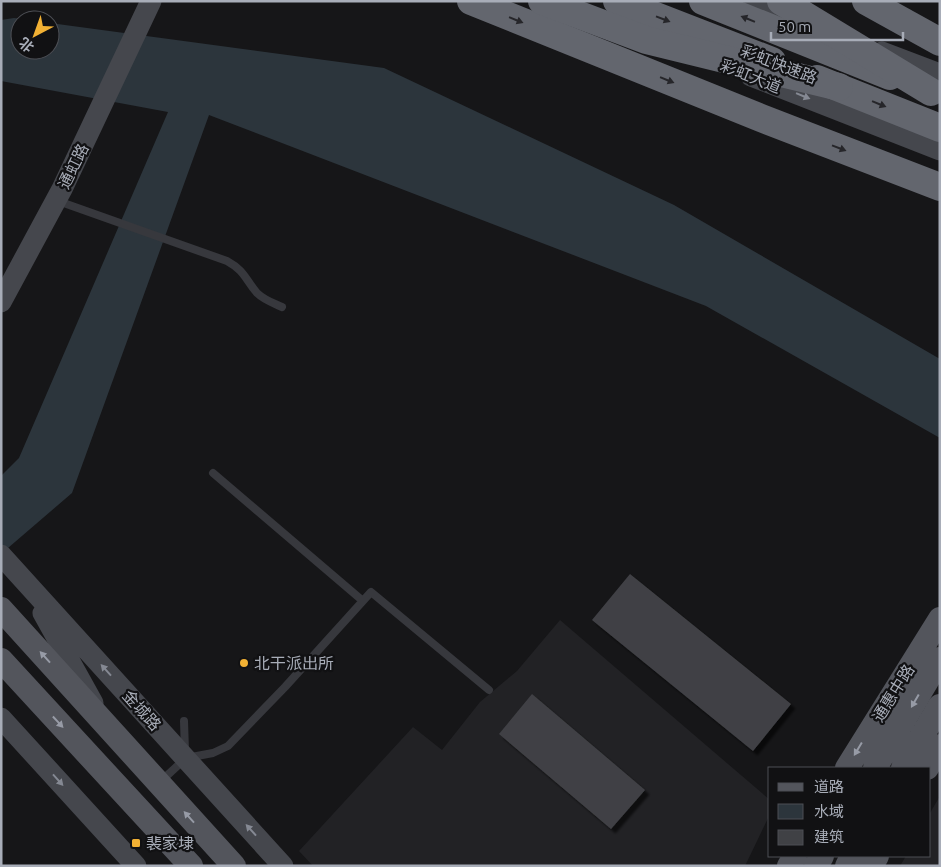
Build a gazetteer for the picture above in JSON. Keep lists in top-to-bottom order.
{
  "streets": {
    "highway": ["彩虹快速路"],
    "main road": [
      "彩虹大道",
      "通虹路",
      "通惠中路",
      "金城路"
    ]
  },
  "places": {
    "other": ["北干派出所"],
    "transit": ["裴家埭"]
  },
  "legend": ["道路", "水域", "建筑"],
  "scale_bar": "50 m",
  "north": "bottom left"
}
